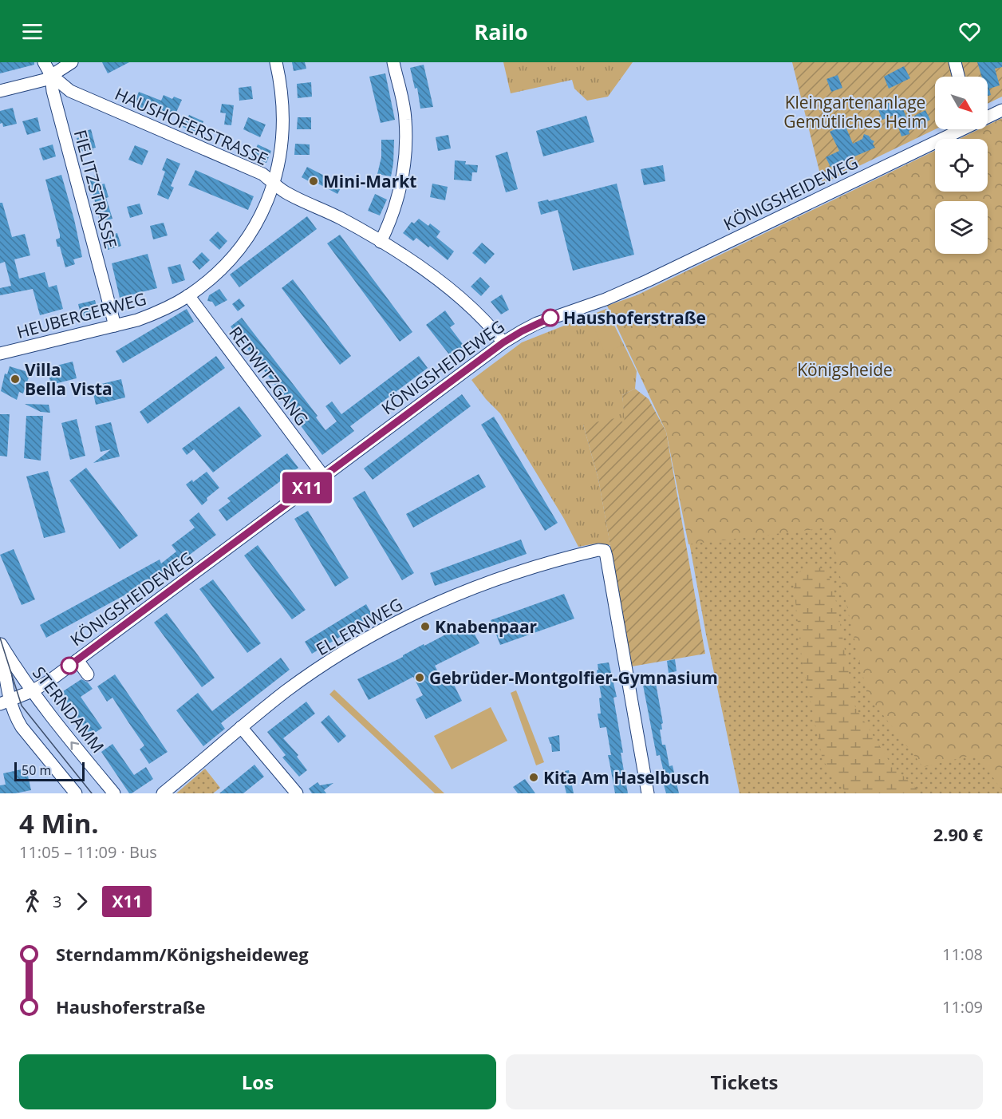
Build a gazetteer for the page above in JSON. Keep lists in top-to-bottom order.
{
  "streets": {
    "street": [
      "HAUSHOFERSTRASSE",
      "FIELITZSTRASSE",
      "KÖNIGSHEIDEWEG",
      "HEUBERGERWEG",
      "REDWITZGANG",
      "ELLERNWEG",
      "STERNDAMM"
    ]
  },
  "crossings": [
    ["HAUSHOFERSTRASSE", "FIELITZSTRASSE"],
    ["HAUSHOFERSTRASSE", "KÖNIGSHEIDEWEG"],
    ["HAUSHOFERSTRASSE", "HEUBERGERWEG"],
    ["FIELITZSTRASSE", "HEUBERGERWEG"],
    ["KÖNIGSHEIDEWEG", "REDWITZGANG"],
    ["KÖNIGSHEIDEWEG", "STERNDAMM"],
    ["HEUBERGERWEG", "REDWITZGANG"]
  ],
  "parks": ["Kleingartenanlage Gemütliches Heim", "Königsheide"],
  "places": [
    "Mini-Markt",
    "Haushoferstraße",
    "Villa Bella Vista",
    "Knabenpaar",
    "Gebrüder-Montgolfier-Gymnasium",
    "Kita Am Haselbusch"
  ],
  "lines": ["bus line X11"],
  "scale_bar": "50 m",
  "north": "bottom right",
  "page": {
    "header": "Railo",
    "on_map": "X11",
    "scale": "50 m",
    "heading": ["4 Min.", "11:05 – 11:09 · Bus", "2.90 €"],
    "legs": ["3", "X11"],
    "list": [
      {
        "name": "Sterndamm/Königsheideweg",
        "value": "11:08"
      },
      {
        "name": "Haushoferstraße",
        "value": "11:09"
      }
    ],
    "buttons": ["Los", "Tickets"]
  }
}
